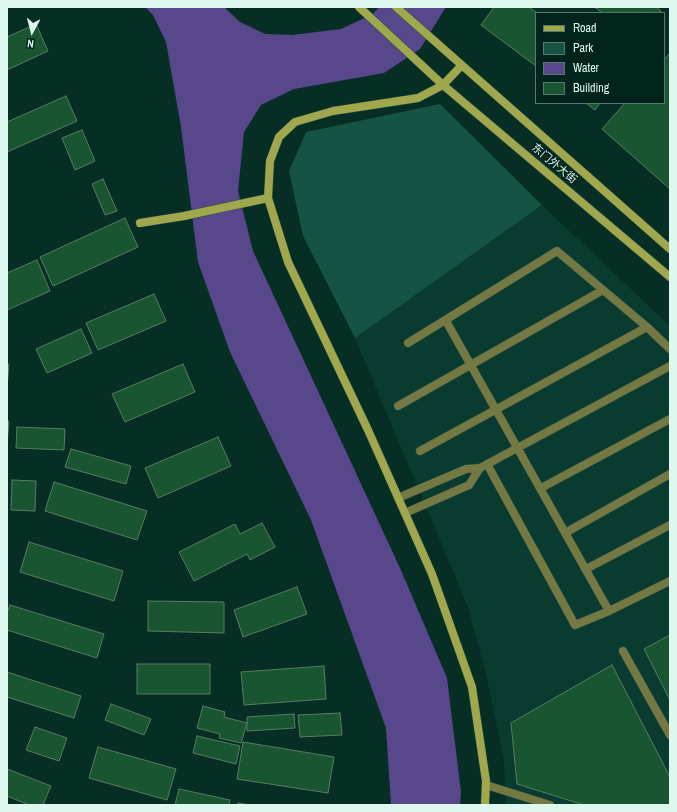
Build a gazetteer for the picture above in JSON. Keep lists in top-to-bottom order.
{
  "streets": {
    "street": ["东门外大街"]
  },
  "legend": [
    "Road",
    "Park",
    "Water",
    "Building"
  ],
  "north": "bottom"
}
